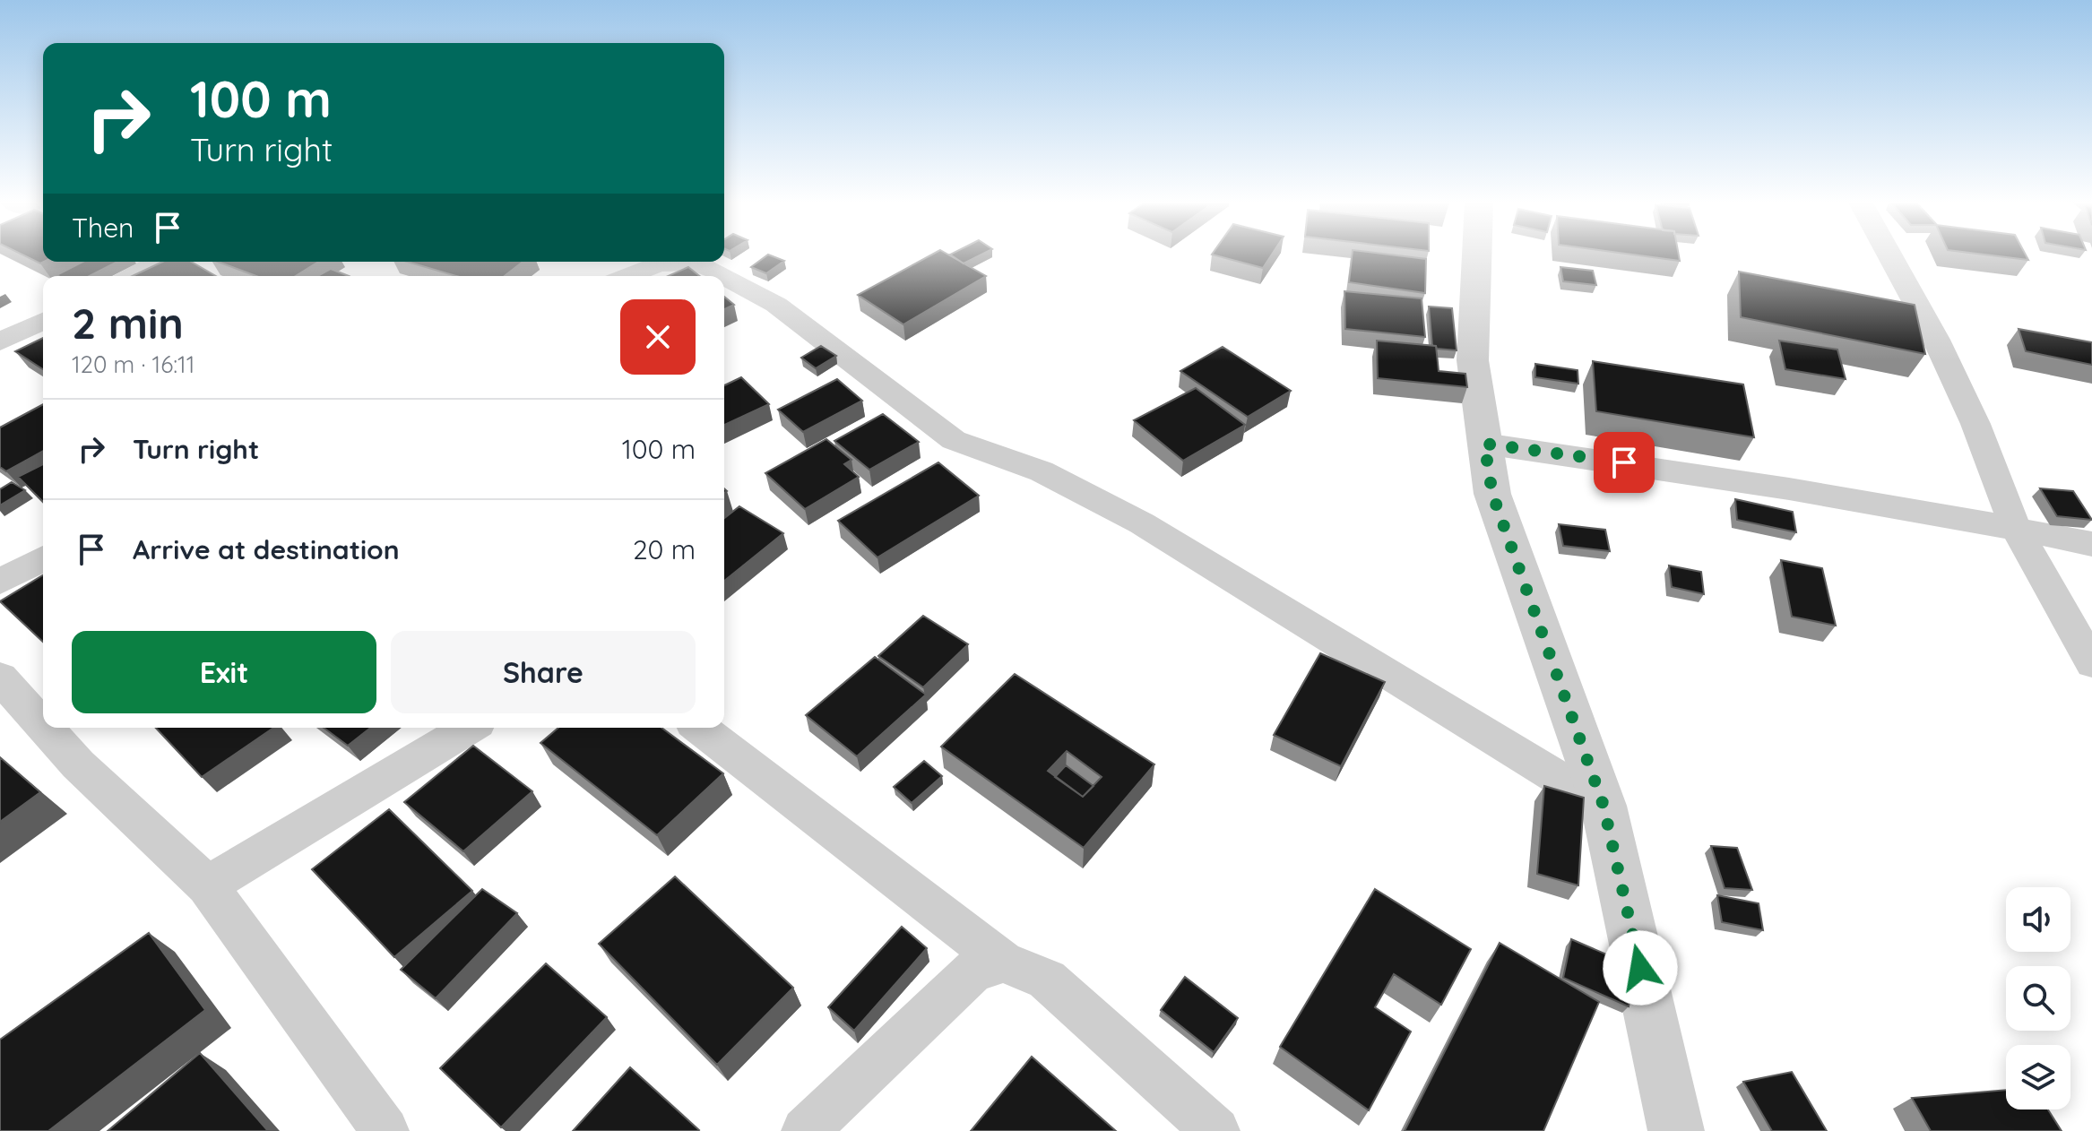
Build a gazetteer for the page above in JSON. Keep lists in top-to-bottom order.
{
  "page": {
    "turn": ["100 m", "Turn right"],
    "then": "Then",
    "heading": ["2 min", "120 m · 16:11"],
    "list": [
      {
        "name": "Turn right",
        "value": "100 m"
      },
      {
        "name": "Arrive at destination",
        "value": "20 m"
      }
    ],
    "buttons": ["Exit", "Share"]
  }
}
